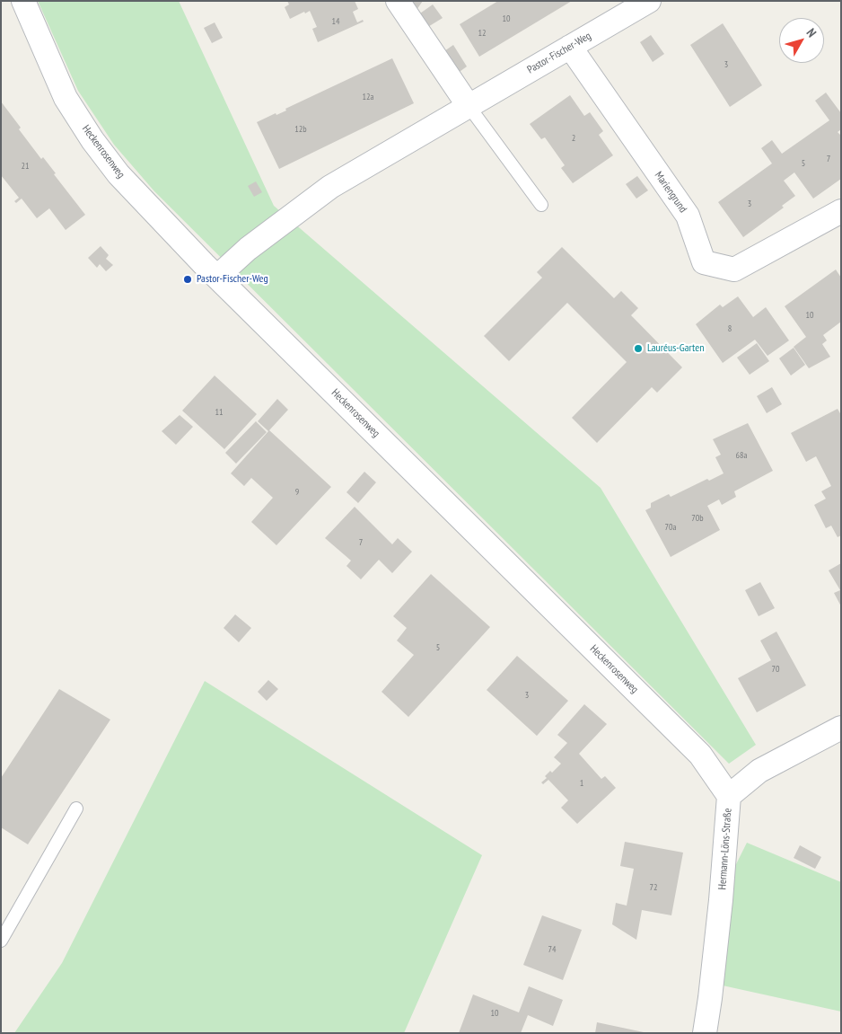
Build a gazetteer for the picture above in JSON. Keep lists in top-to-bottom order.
{
  "streets": {
    "street": [
      "Pastor-Fischer-Weg",
      "Heckenrosenweg",
      "Mariengrund",
      "Hermann-Löns-Straße"
    ]
  },
  "crossings": [
    ["Pastor-Fischer-Weg", "Heckenrosenweg"],
    ["Pastor-Fischer-Weg", "Mariengrund"],
    ["Heckenrosenweg", "Hermann-Löns-Straße"]
  ],
  "places": ["Pastor-Fischer-Weg", "Lauréus-Garten"],
  "house_numbers": [
    "10",
    "14",
    "12",
    "3",
    "12a",
    "12b",
    "2",
    "7",
    "5",
    "21",
    "3",
    "10",
    "8",
    "11",
    "68a",
    "9",
    "70b",
    "70a",
    "7",
    "5",
    "70",
    "3",
    "1",
    "72",
    "74",
    "10"
  ],
  "north": "top right"
}
